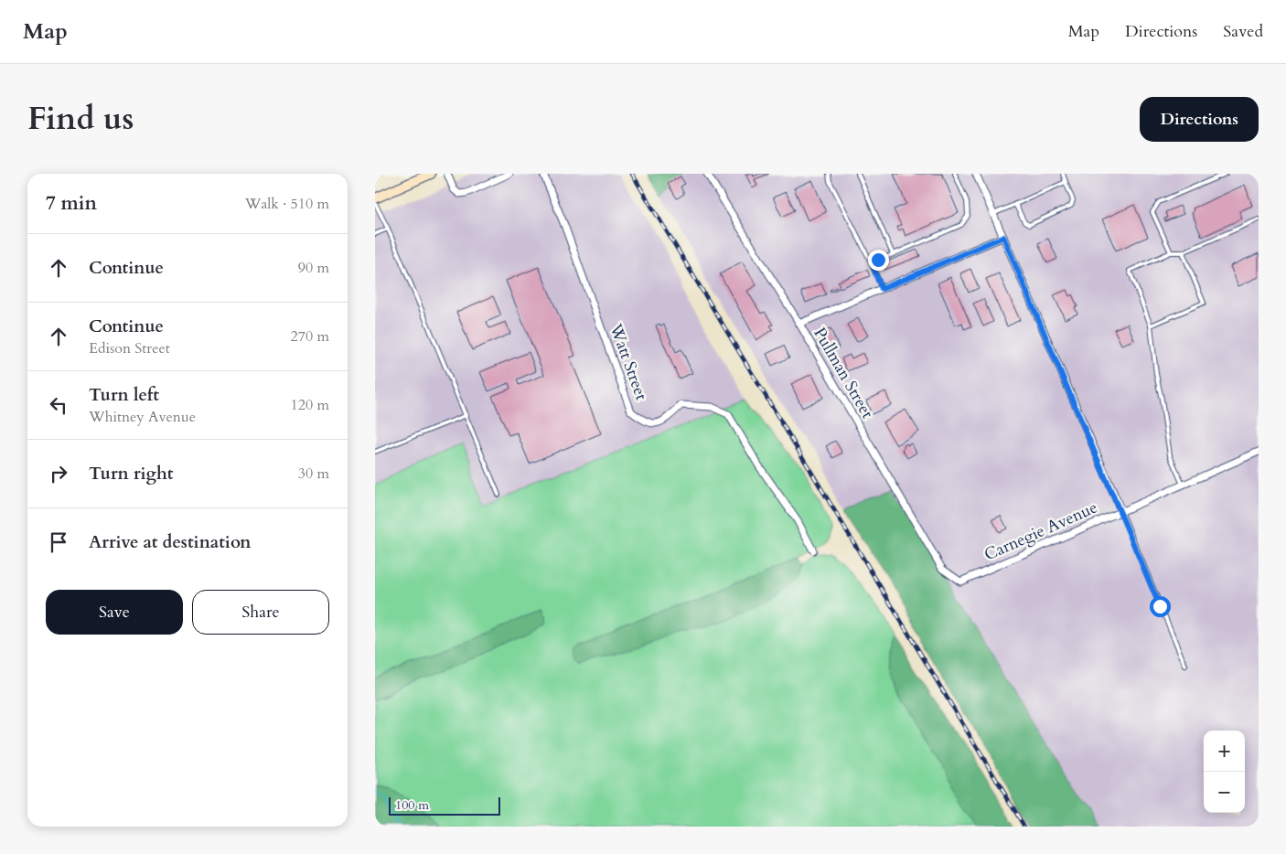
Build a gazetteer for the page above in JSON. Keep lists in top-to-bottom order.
{
  "streets": {
    "street": ["Watt Street", "Pullman Street", "Carnegie Avenue"]
  },
  "crossings": [
    ["Pullman Street", "Carnegie Avenue"]
  ],
  "scale_bar": "100 m",
  "page": {
    "header": "Map",
    "nav": ["Map", "Directions", "Saved"],
    "title": "Find us",
    "buttons": [
      "Directions",
      ["Save", "Share"]
    ],
    "heading": ["7 min", "Walk · 510 m"],
    "list": [
      ["Continue", "90 m"],
      ["Continue", "Edison Street", "270 m"],
      ["Turn left", "Whitney Avenue", "120 m"],
      ["Turn right", "30 m"],
      "Arrive at destination"
    ],
    "map_buttons": ["+", "−"],
    "scale": "100 m"
  }
}
